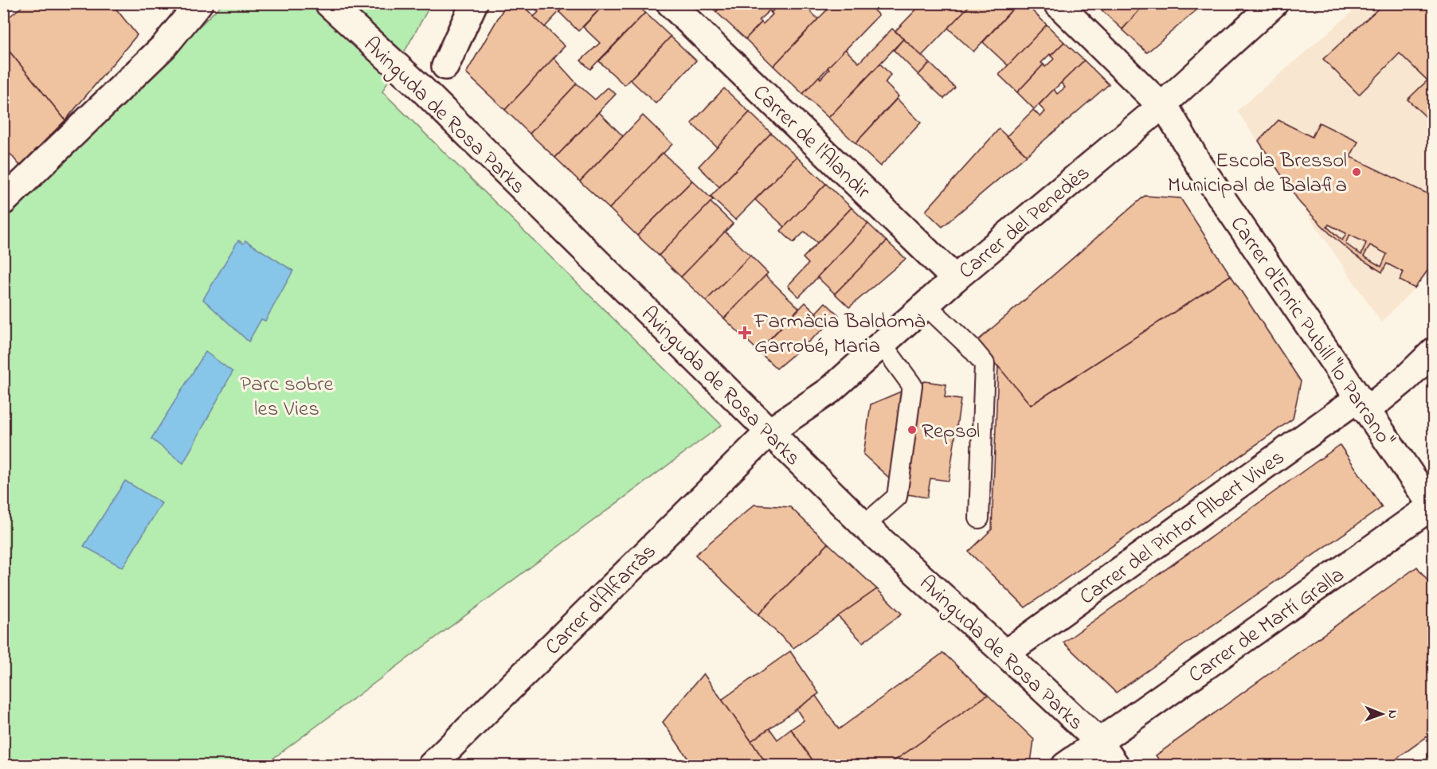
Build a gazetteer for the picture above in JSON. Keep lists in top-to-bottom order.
{
  "streets": {
    "street": [
      "Avinguda de Rosa Parks",
      "Carrer de l'Alandir",
      "Carrer del Penedès",
      "Carrer d'Enric Pubill \"lo Parrano\"",
      "Carrer del Pintor Albert Vives",
      "Carrer d'Alfarràs",
      "Carrer de Martí Gralla"
    ]
  },
  "crossings": [
    ["Avinguda de Rosa Parks", "Carrer del Penedès"],
    ["Avinguda de Rosa Parks", "Carrer del Pintor Albert Vives"],
    ["Avinguda de Rosa Parks", "Carrer d'Alfarràs"],
    ["Avinguda de Rosa Parks", "Carrer de Martí Gralla"],
    ["Carrer de l'Alandir", "Carrer del Penedès"],
    ["Carrer del Penedès", "Carrer d'Enric Pubill \"lo Parrano\""],
    ["Carrer del Penedès", "Carrer d'Alfarràs"],
    ["Carrer d'Enric Pubill \"lo Parrano\"", "Carrer del Pintor Albert Vives"],
    ["Carrer d'Enric Pubill \"lo Parrano\"", "Carrer de Martí Gralla"]
  ],
  "parks": ["Parc sobre les Vies"],
  "places": {
    "other": ["Escola Bressol Municipal de Balafia", "Repsol"],
    "health": ["Farmàcia Baldomà Garrobé, Maria"]
  },
  "north": "right"
}
